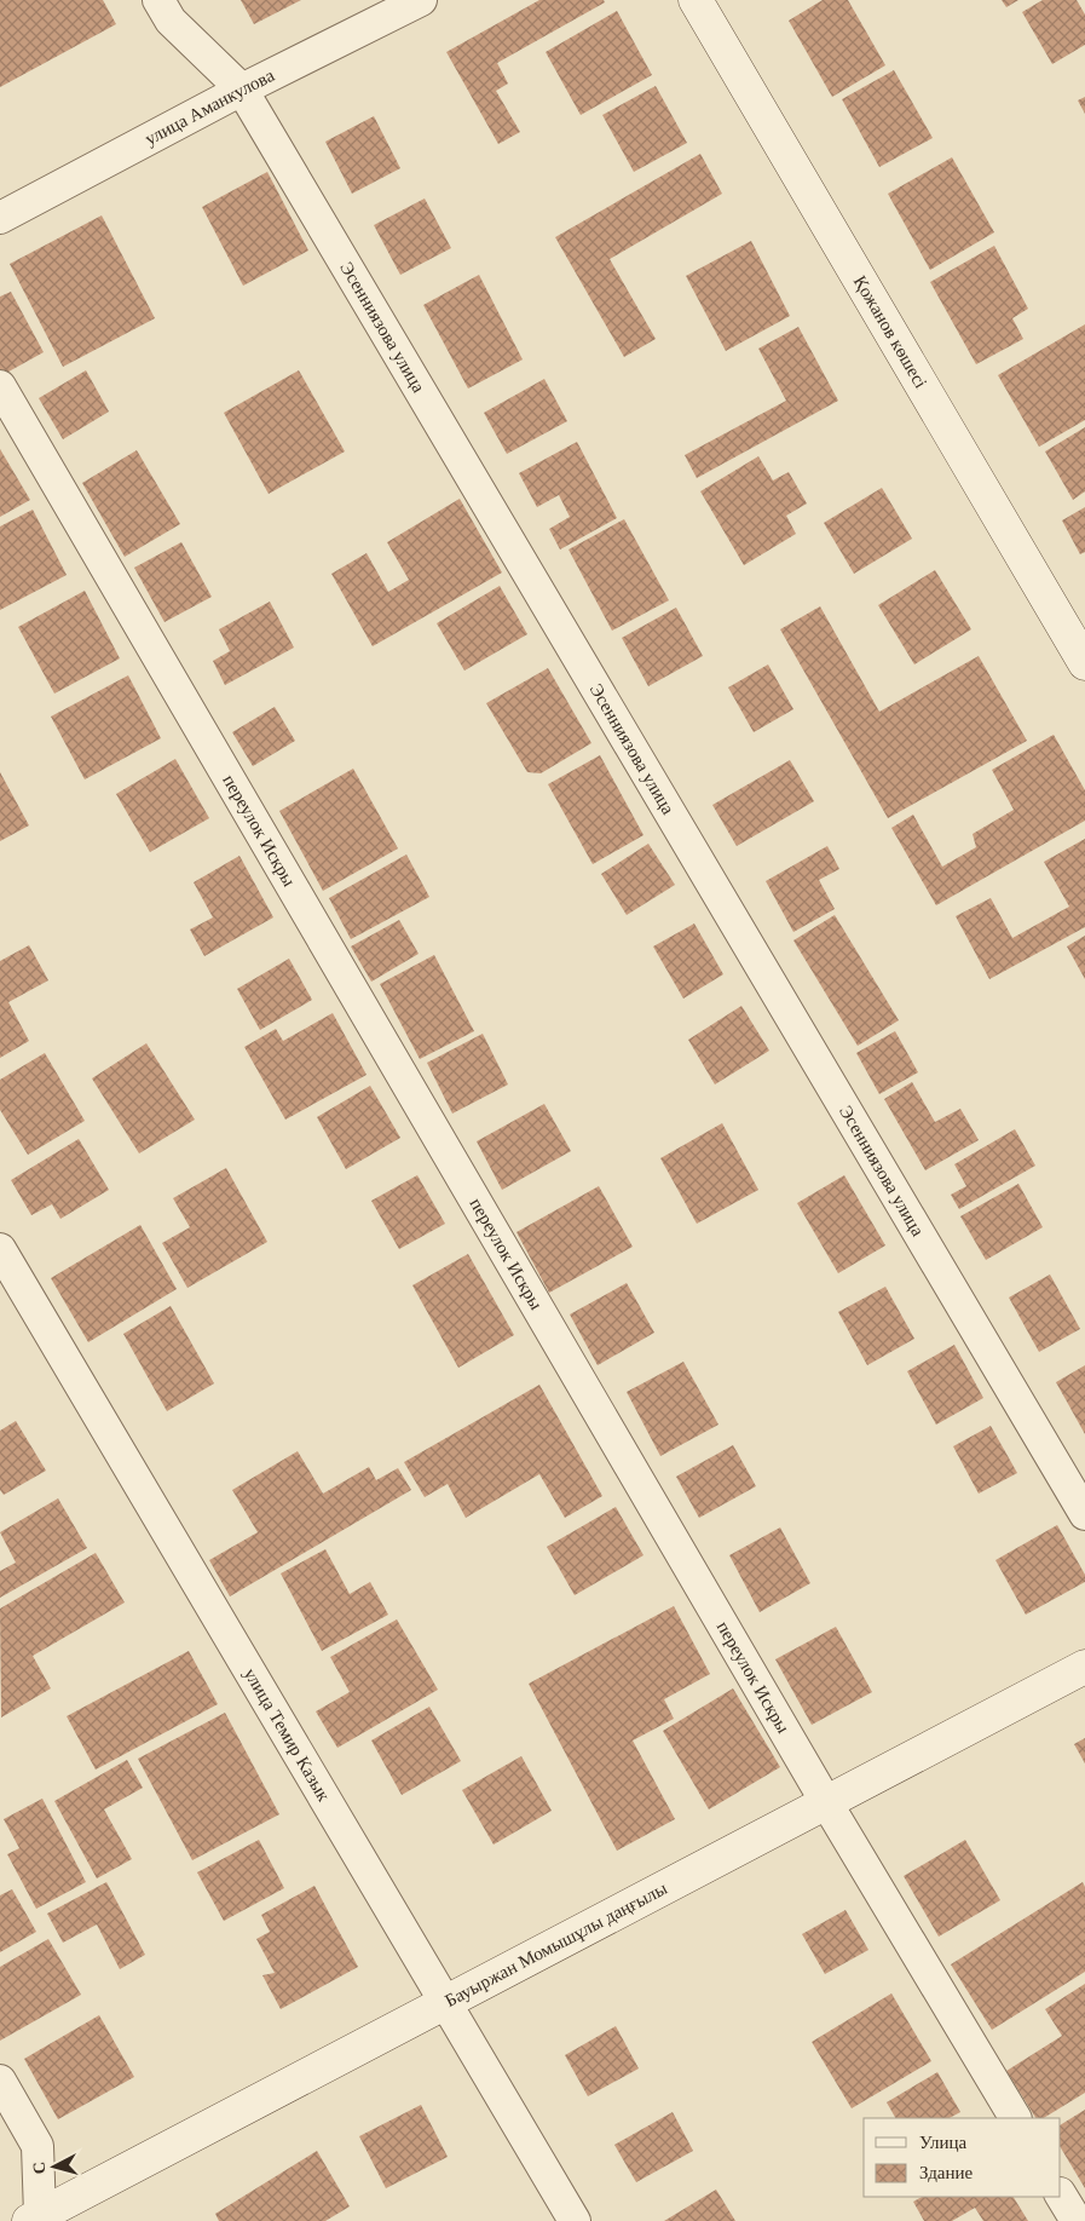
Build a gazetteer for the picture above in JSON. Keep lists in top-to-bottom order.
{
  "streets": {
    "main road": ["Қожанов көшесі", "Бауыржан Момышұлы даңғылы"],
    "street": [
      "улица Аманкулова",
      "Эсенниязова улица",
      "переулок Искры",
      "улица Темир Казык"
    ]
  },
  "crossings": [
    ["улица Аманкулова", "Эсенниязова улица"],
    ["переулок Искры", "Бауыржан Момышұлы даңғылы"],
    ["улица Темир Казык", "Бауыржан Момышұлы даңғылы"]
  ],
  "legend": ["Улица", "Здание"],
  "north": "left"
}
